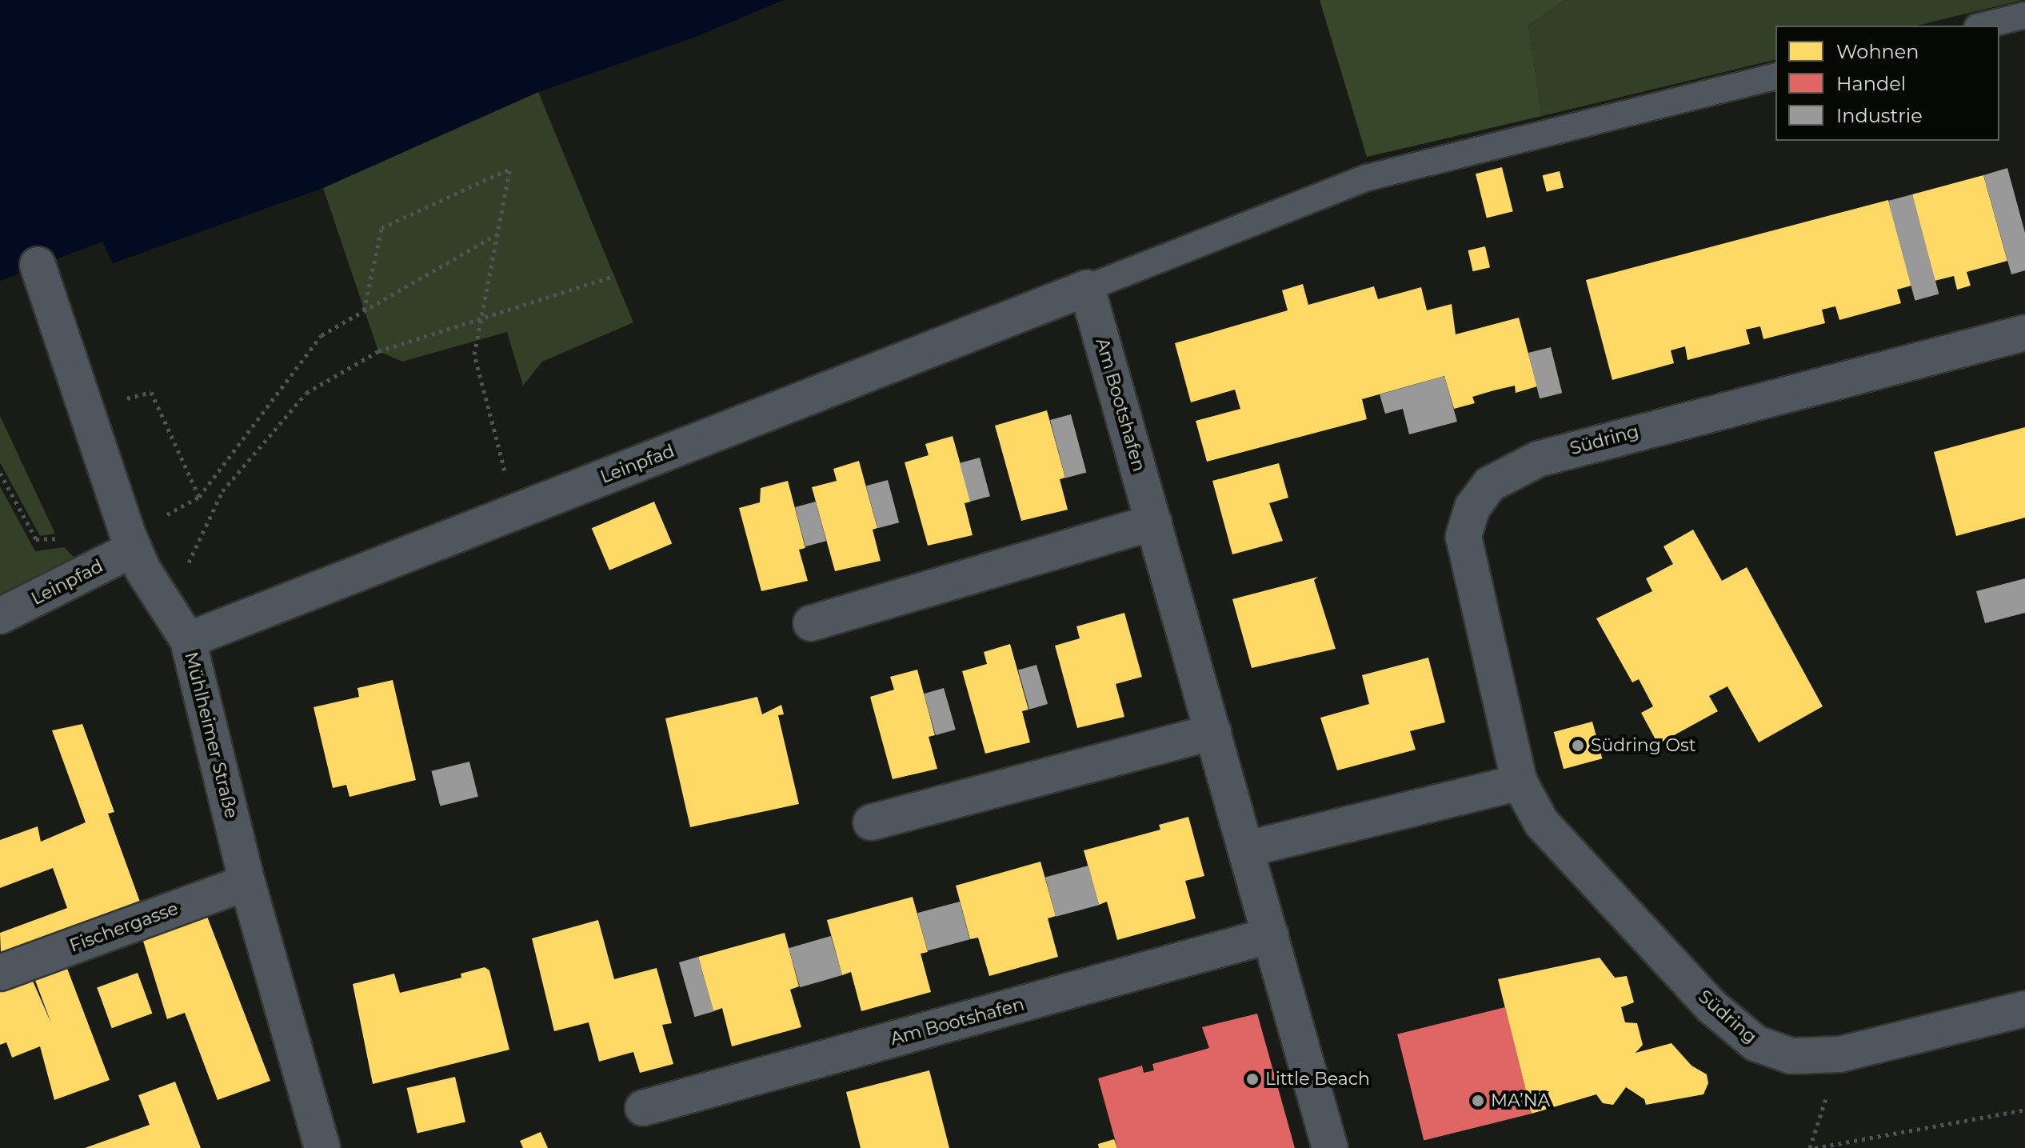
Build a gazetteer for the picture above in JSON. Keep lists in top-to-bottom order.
{
  "streets": {
    "street": [
      "Am Bootshafen",
      "Südring",
      "Leinpfad",
      "Mühlheimer Straße",
      "Fischergasse"
    ]
  },
  "crossings": [
    ["Am Bootshafen", "Leinpfad"],
    ["Leinpfad", "Mühlheimer Straße"],
    ["Mühlheimer Straße", "Fischergasse"]
  ],
  "places": ["Südring Ost", "Little Beach", "MA’NA"],
  "legend": ["Wohnen", "Handel", "Industrie"]
}
